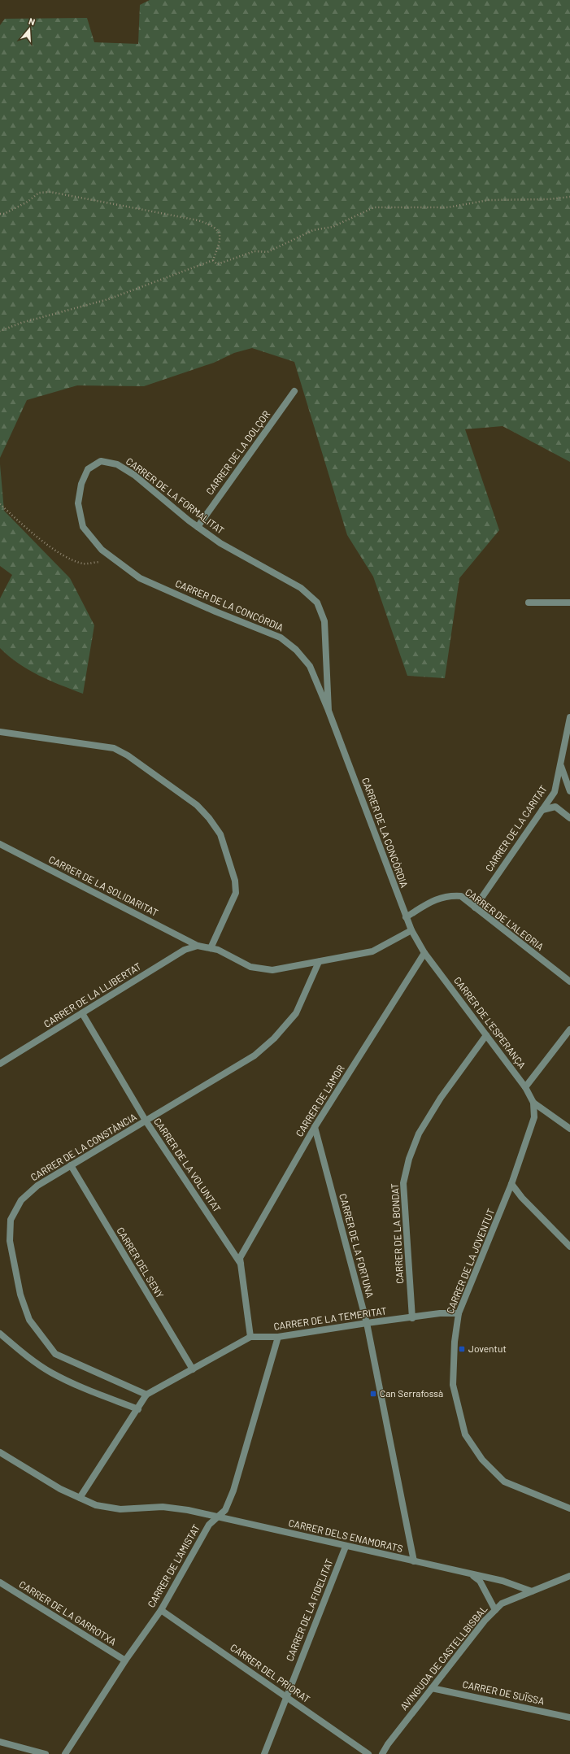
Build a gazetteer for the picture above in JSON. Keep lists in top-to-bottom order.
{
  "streets": {
    "street": [
      "CARRER DE LA DOLÇOR",
      "CARRER DE LA FORMALITAT",
      "CARRER DE LA CONCÒRDIA",
      "CARRER DE LA CARITAT",
      "CARRER DE LA SOLIDARITAT",
      "CARRER DE L'ALEGRIA",
      "CARRER DE LA LLIBERTAT",
      "CARRER DE L'ESPERANÇA",
      "CARRER DE L'AMOR",
      "CARRER DE LA CONSTÀNCIA",
      "CARRER DE LA VOLUNTAT",
      "CARRER DE LA BONDAT",
      "CARRER DE LA FORTUNA",
      "CARRER DE LA JOVENTUT",
      "CARRER DEL SENY",
      "CARRER DE LA TEMERITAT",
      "CARRER DELS ENAMORATS",
      "CARRER DE L'AMISTAT",
      "CARRER DE LA FIDELITAT",
      "CARRER DE LA GARROTXA",
      "AVINGUDA DE CASTELLBISBAL",
      "CARRER DEL PRIORAT",
      "CARRER DE SUÏSSA"
    ]
  },
  "crossings": [
    ["CARRER DE LA DOLÇOR", "CARRER DE LA FORMALITAT"],
    ["CARRER DE LA FORMALITAT", "CARRER DE LA CONCÒRDIA"],
    ["CARRER DE LA CONCÒRDIA", "CARRER DE L'ALEGRIA"],
    ["CARRER DE LA CONCÒRDIA", "CARRER DE L'ESPERANÇA"],
    ["CARRER DE LA CARITAT", "CARRER DE L'ALEGRIA"],
    ["CARRER DE LA SOLIDARITAT", "CARRER DE LA LLIBERTAT"],
    ["CARRER DE LA SOLIDARITAT", "CARRER DE L'ESPERANÇA"],
    ["CARRER DE LA SOLIDARITAT", "CARRER DE LA CONSTÀNCIA"],
    ["CARRER DE L'ALEGRIA", "CARRER DE L'ESPERANÇA"],
    ["CARRER DE LA LLIBERTAT", "CARRER DE LA VOLUNTAT"],
    ["CARRER DE L'ESPERANÇA", "CARRER DE L'AMOR"],
    ["CARRER DE L'ESPERANÇA", "CARRER DE LA BONDAT"],
    ["CARRER DE L'ESPERANÇA", "CARRER DE LA JOVENTUT"],
    ["CARRER DE L'AMOR", "CARRER DE LA VOLUNTAT"],
    ["CARRER DE L'AMOR", "CARRER DE LA FORTUNA"],
    ["CARRER DE LA CONSTÀNCIA", "CARRER DE LA VOLUNTAT"],
    ["CARRER DE LA CONSTÀNCIA", "CARRER DEL SENY"],
    ["CARRER DE LA CONSTÀNCIA", "CARRER DE LA TEMERITAT"],
    ["CARRER DE LA VOLUNTAT", "CARRER DE LA TEMERITAT"],
    ["CARRER DE LA BONDAT", "CARRER DE LA TEMERITAT"],
    ["CARRER DE LA FORTUNA", "CARRER DE LA TEMERITAT"],
    ["CARRER DE LA FORTUNA", "CARRER DELS ENAMORATS"],
    ["CARRER DE LA JOVENTUT", "CARRER DE LA TEMERITAT"],
    ["CARRER DEL SENY", "CARRER DE LA TEMERITAT"],
    ["CARRER DE LA TEMERITAT", "CARRER DE L'AMISTAT"],
    ["CARRER DELS ENAMORATS", "CARRER DE L'AMISTAT"],
    ["CARRER DELS ENAMORATS", "CARRER DE LA FIDELITAT"],
    ["CARRER DELS ENAMORATS", "AVINGUDA DE CASTELLBISBAL"],
    ["CARRER DE L'AMISTAT", "CARRER DE LA GARROTXA"],
    ["CARRER DE L'AMISTAT", "CARRER DEL PRIORAT"],
    ["CARRER DE LA FIDELITAT", "CARRER DEL PRIORAT"],
    ["AVINGUDA DE CASTELLBISBAL", "CARRER DE SUÏSSA"]
  ],
  "places": {
    "transit": ["Joventut", "Can Serrafossà"]
  },
  "north": "top"
}
